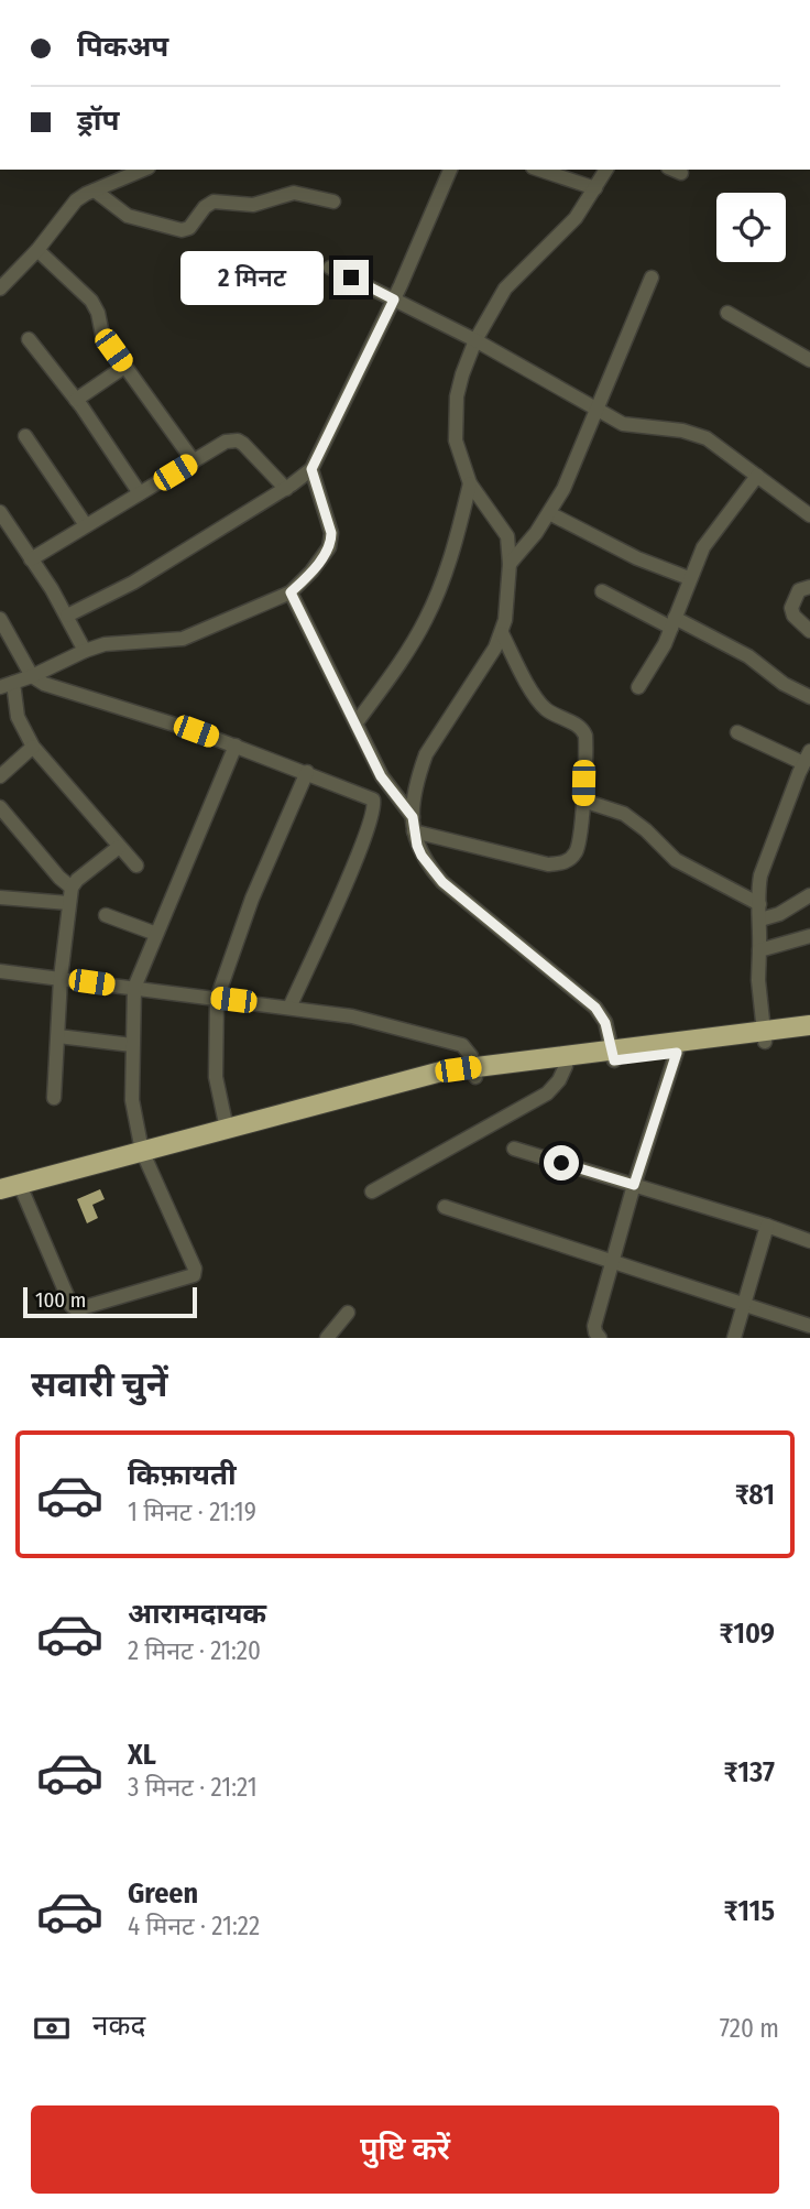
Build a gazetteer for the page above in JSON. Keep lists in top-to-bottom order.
{
  "scale_bar": "100 m",
  "page": {
    "banner": ["पिकअप", "ड्रॉप"],
    "bubble": "2 मिनट",
    "scale": "100 m",
    "heading": "सवारी चुनें",
    "list": [
      {
        "name": "किफ़ायती",
        "note": "1 मिनट · 21:19",
        "value": "₹81"
      },
      {
        "name": "आरामदायक",
        "note": "2 मिनट · 21:20",
        "value": "₹109"
      },
      {
        "name": "XL",
        "note": "3 मिनट · 21:21",
        "value": "₹137"
      },
      {
        "name": "Green",
        "note": "4 मिनट · 21:22",
        "value": "₹115"
      }
    ],
    "pay": ["नकद", "720 m"],
    "buttons": "पुष्टि करें"
  }
}
